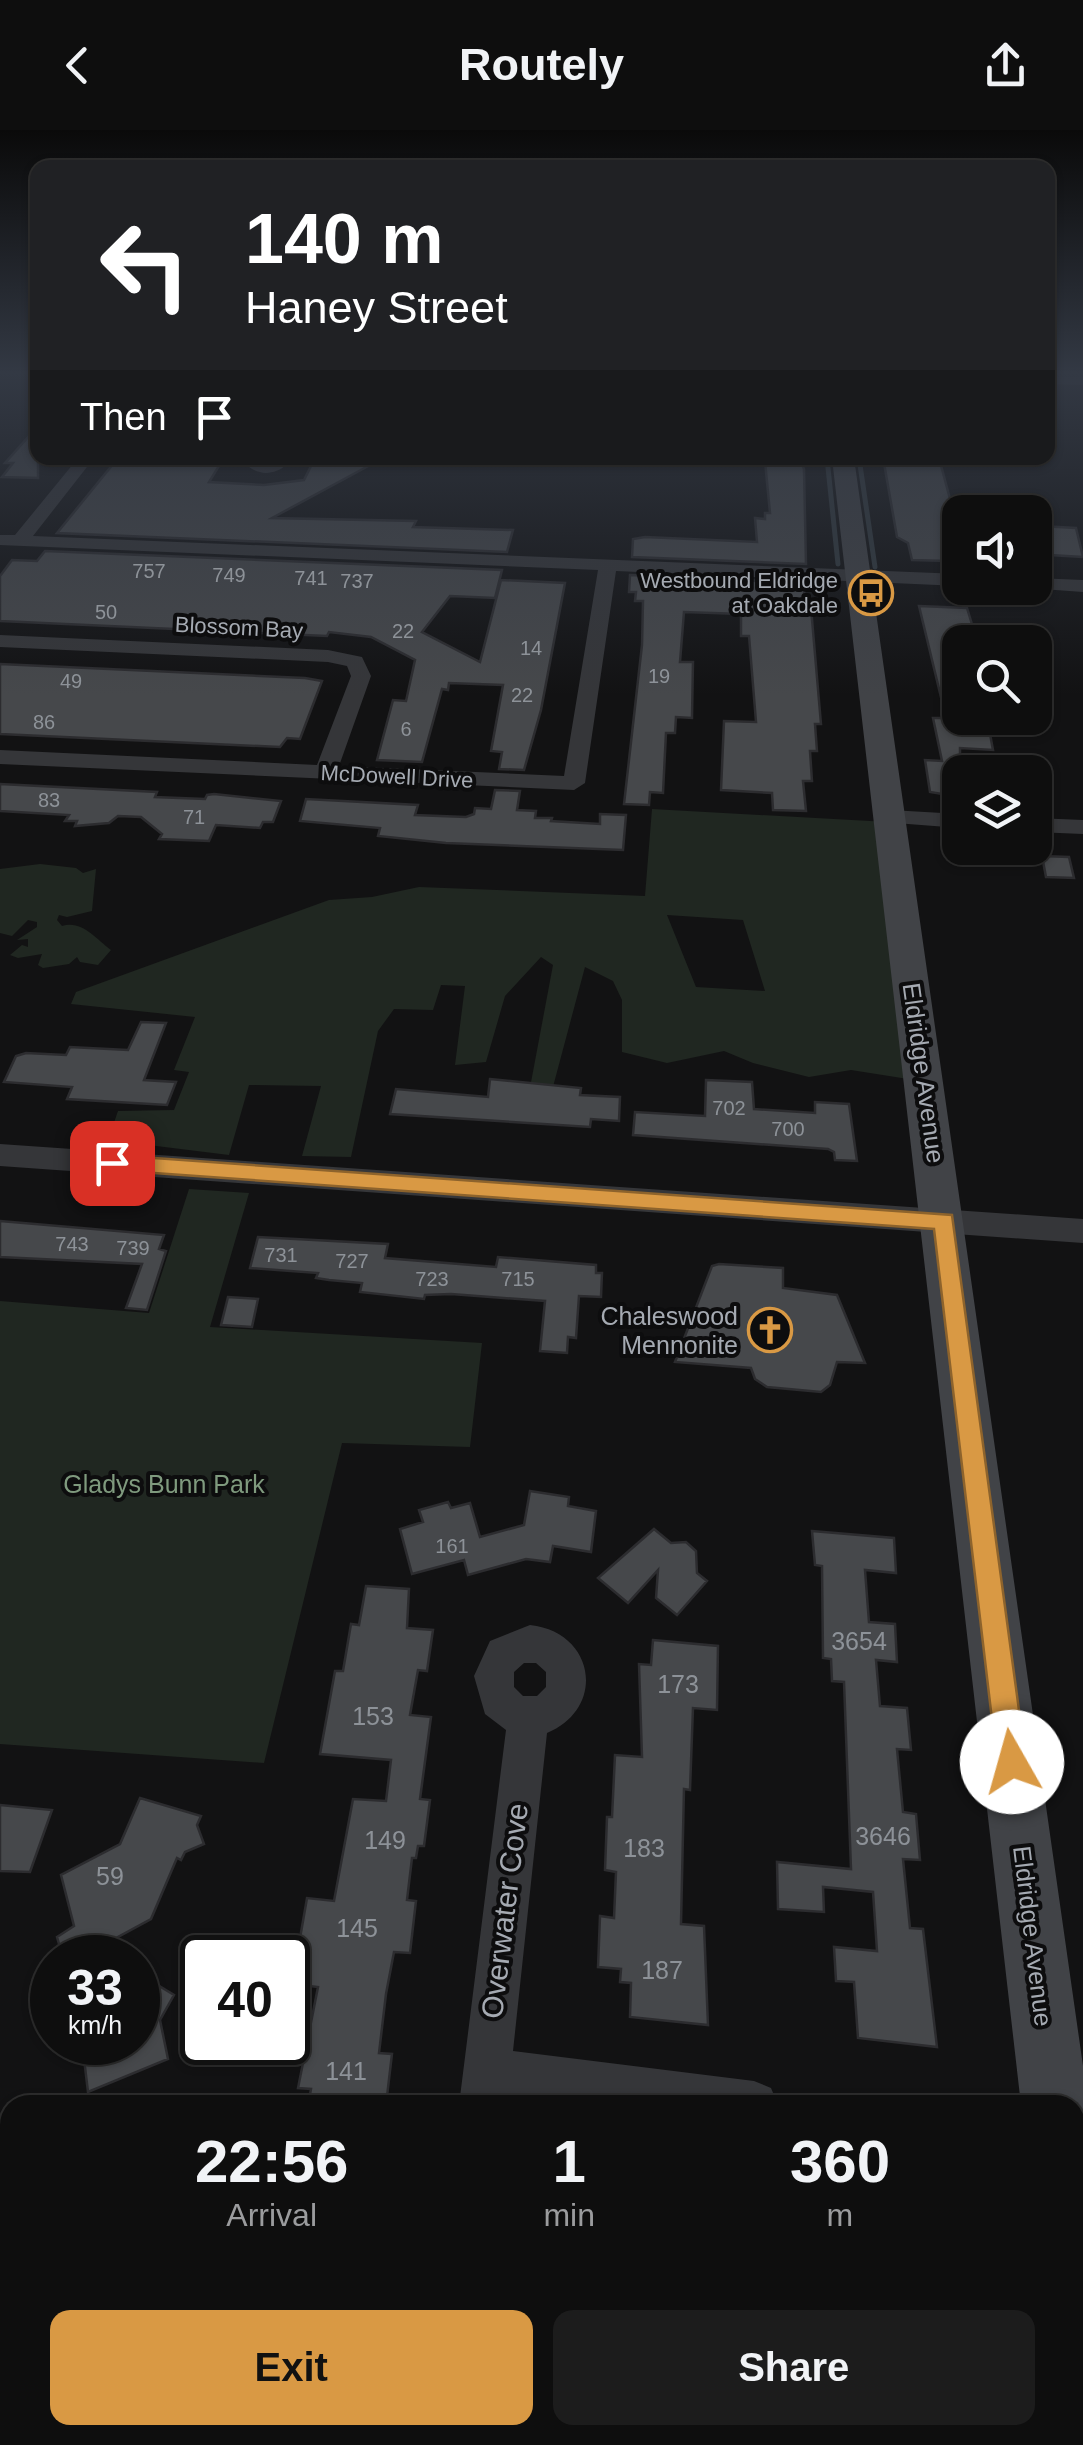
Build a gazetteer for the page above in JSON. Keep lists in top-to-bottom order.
{
  "streets": {
    "street": [
      "Blossom Bay",
      "McDowell Drive",
      "Eldridge Avenue",
      "Overwater Cove"
    ]
  },
  "crossings": [
    ["Blossom Bay", "McDowell Drive"]
  ],
  "parks": ["Gladys Bunn Park"],
  "places": {
    "bus stop": ["Westbound Eldridge at Oakdale"],
    "church": ["Chaleswood Mennonite"]
  },
  "house_numbers": [
    "757",
    "749",
    "741",
    "737",
    "50",
    "22",
    "14",
    "19",
    "49",
    "22",
    "86",
    "6",
    "83",
    "71",
    "702",
    "700",
    "743",
    "739",
    "731",
    "727",
    "723",
    "715",
    "161",
    "3654",
    "173",
    "153",
    "3646",
    "149",
    "183",
    "59",
    "145",
    "187",
    "141"
  ],
  "page": {
    "header": "Routely",
    "turn": ["140 m", "Haney Street"],
    "then": "Then",
    "speed": "33 km/h",
    "limit": "40",
    "eta": [
      "22:56",
      "Arrival",
      "1",
      "min",
      "360",
      "m"
    ],
    "buttons": ["Exit", "Share"]
  }
}
